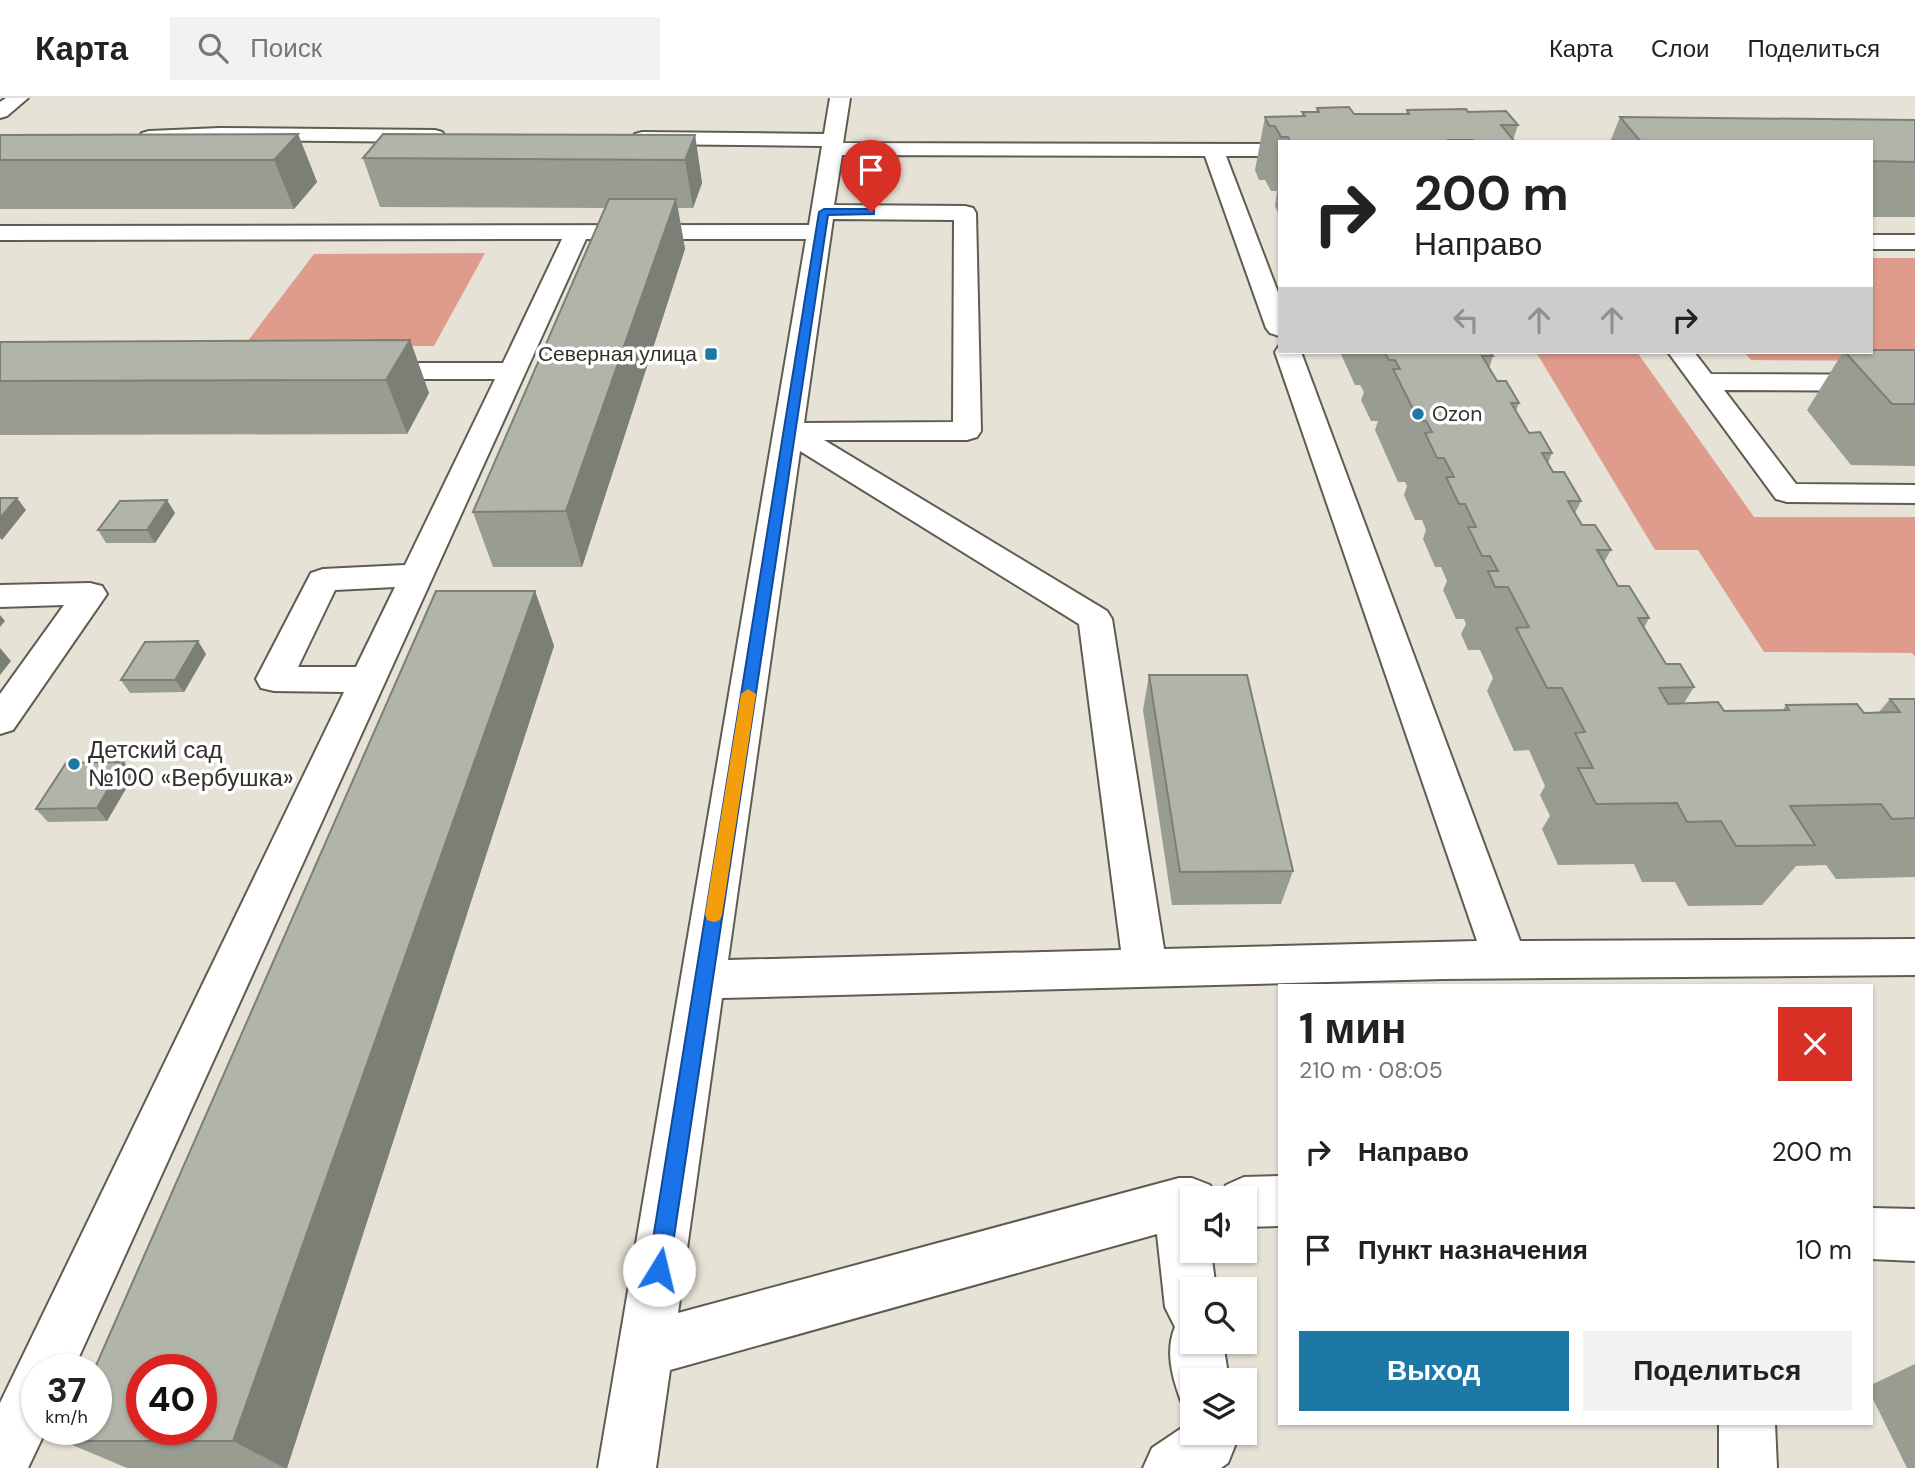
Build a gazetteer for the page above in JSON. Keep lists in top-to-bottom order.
{
  "places": {
    "transit": ["Северная улица"],
    "other": ["Ozon", "Детский сад №100 «Вербушка»"]
  },
  "page": {
    "header": "Карта",
    "search": "Поиск",
    "nav": ["Карта", "Слои", "Поделиться"],
    "turn": ["200 m", "Направо"],
    "heading": ["1 мин", "210 m · 08:05"],
    "list": [
      {
        "name": "Направо",
        "value": "200 m"
      },
      {
        "name": "Пункт назначения",
        "value": "10 m"
      }
    ],
    "buttons": ["Выход", "Поделиться"],
    "speed": "37 km/h",
    "limit": "40"
  }
}
